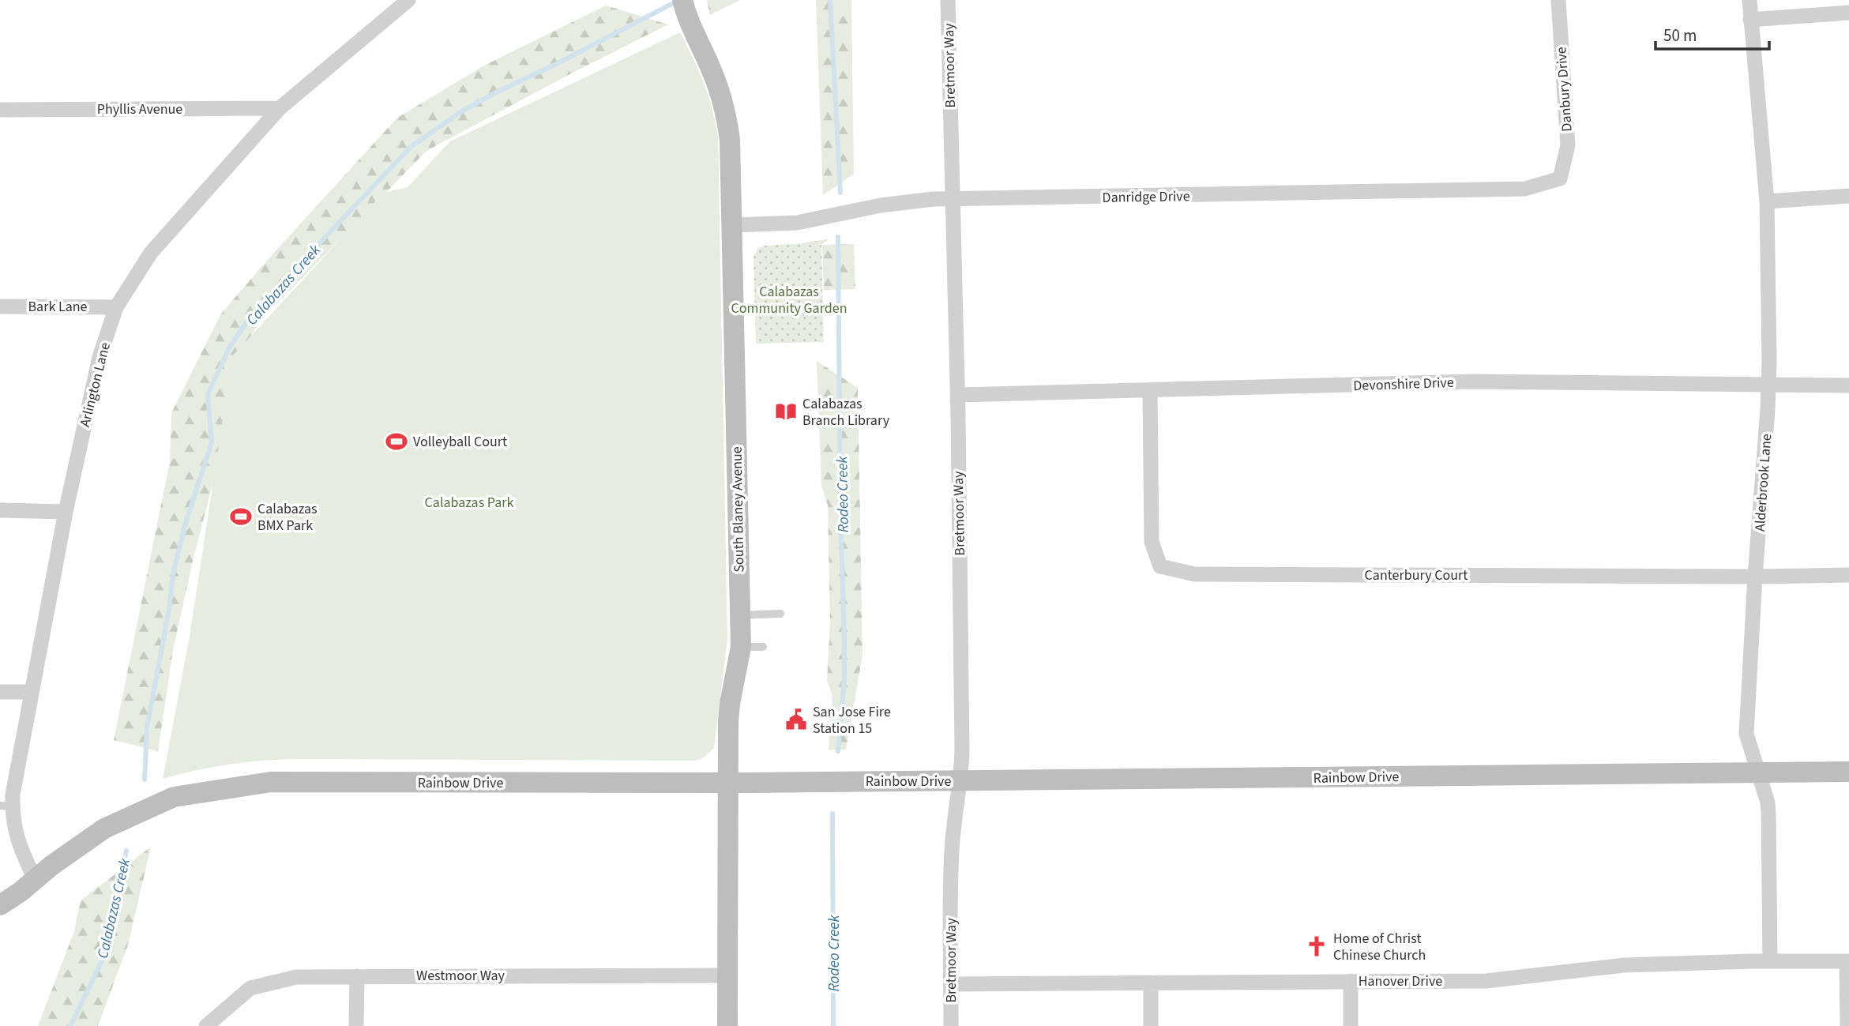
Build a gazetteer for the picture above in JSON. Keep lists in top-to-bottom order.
{
  "streets": {
    "street": [
      "Bretmoor Way",
      "Danbury Drive",
      "Phyllis Avenue",
      "Danridge Drive",
      "Bark Lane",
      "Devonshire Drive",
      "Arlington Lane",
      "Alderbrook Lane",
      "South Blaney Avenue",
      "Canterbury Court",
      "Rainbow Drive",
      "Westmoor Way",
      "Hanover Drive"
    ]
  },
  "crossings": [
    ["Bretmoor Way", "Danridge Drive"],
    ["Bretmoor Way", "Devonshire Drive"],
    ["Bretmoor Way", "Rainbow Drive"],
    ["Bretmoor Way", "Hanover Drive"],
    ["Danbury Drive", "Danridge Drive"],
    ["Phyllis Avenue", "Arlington Lane"],
    ["Danridge Drive", "South Blaney Avenue"],
    ["Bark Lane", "Arlington Lane"],
    ["Devonshire Drive", "Alderbrook Lane"],
    ["Devonshire Drive", "Canterbury Court"],
    ["Arlington Lane", "Rainbow Drive"],
    ["Alderbrook Lane", "Canterbury Court"],
    ["Alderbrook Lane", "Rainbow Drive"],
    ["Alderbrook Lane", "Hanover Drive"],
    ["South Blaney Avenue", "Rainbow Drive"],
    ["South Blaney Avenue", "Westmoor Way"]
  ],
  "water": ["Calabazas Creek", "Rodeo Creek"],
  "parks": ["Calabazas Community Garden", "Calabazas Park"],
  "places": {
    "library": ["Calabazas Branch Library"],
    "sports": ["Volleyball Court", "Calabazas BMX Park"],
    "public building": ["San Jose Fire Station 15"],
    "church": ["Home of Christ Chinese Church"]
  },
  "scale_bar": "50 m"
}
